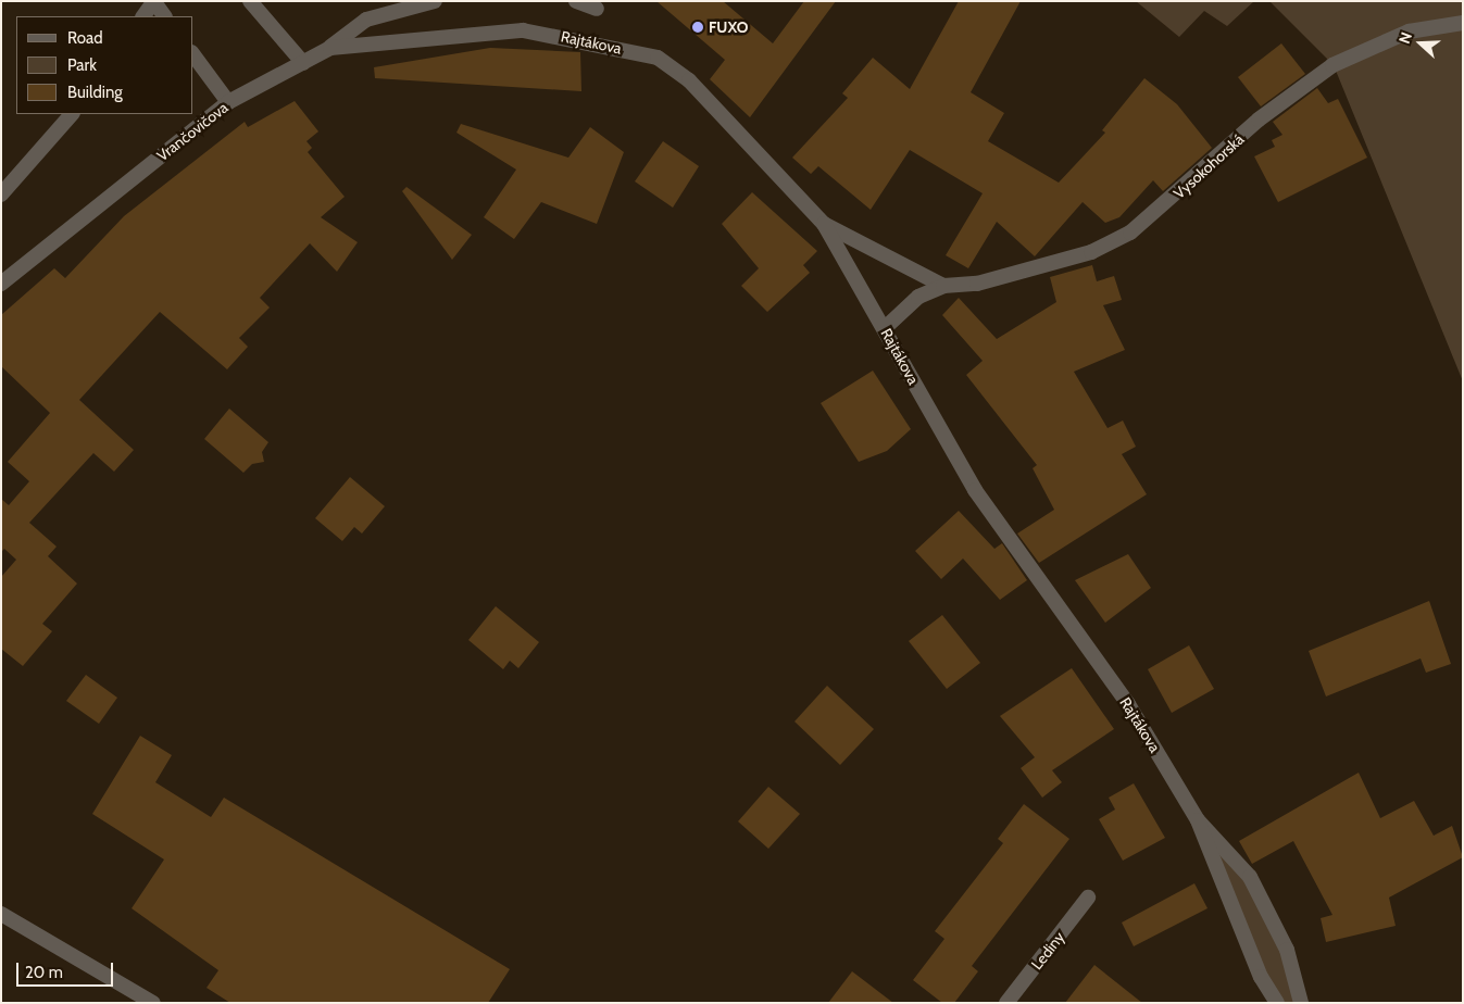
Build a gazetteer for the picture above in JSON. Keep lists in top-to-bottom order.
{
  "streets": {
    "street": [
      "Rajtákova",
      "Vrančovičova",
      "Vysokohorská",
      "Lediny"
    ]
  },
  "crossings": [
    ["Rajtákova", "Vrančovičova"],
    ["Rajtákova", "Vysokohorská"]
  ],
  "places": ["FUXO"],
  "legend": ["Road", "Park", "Building"],
  "scale_bar": "20 m",
  "north": "left"
}
